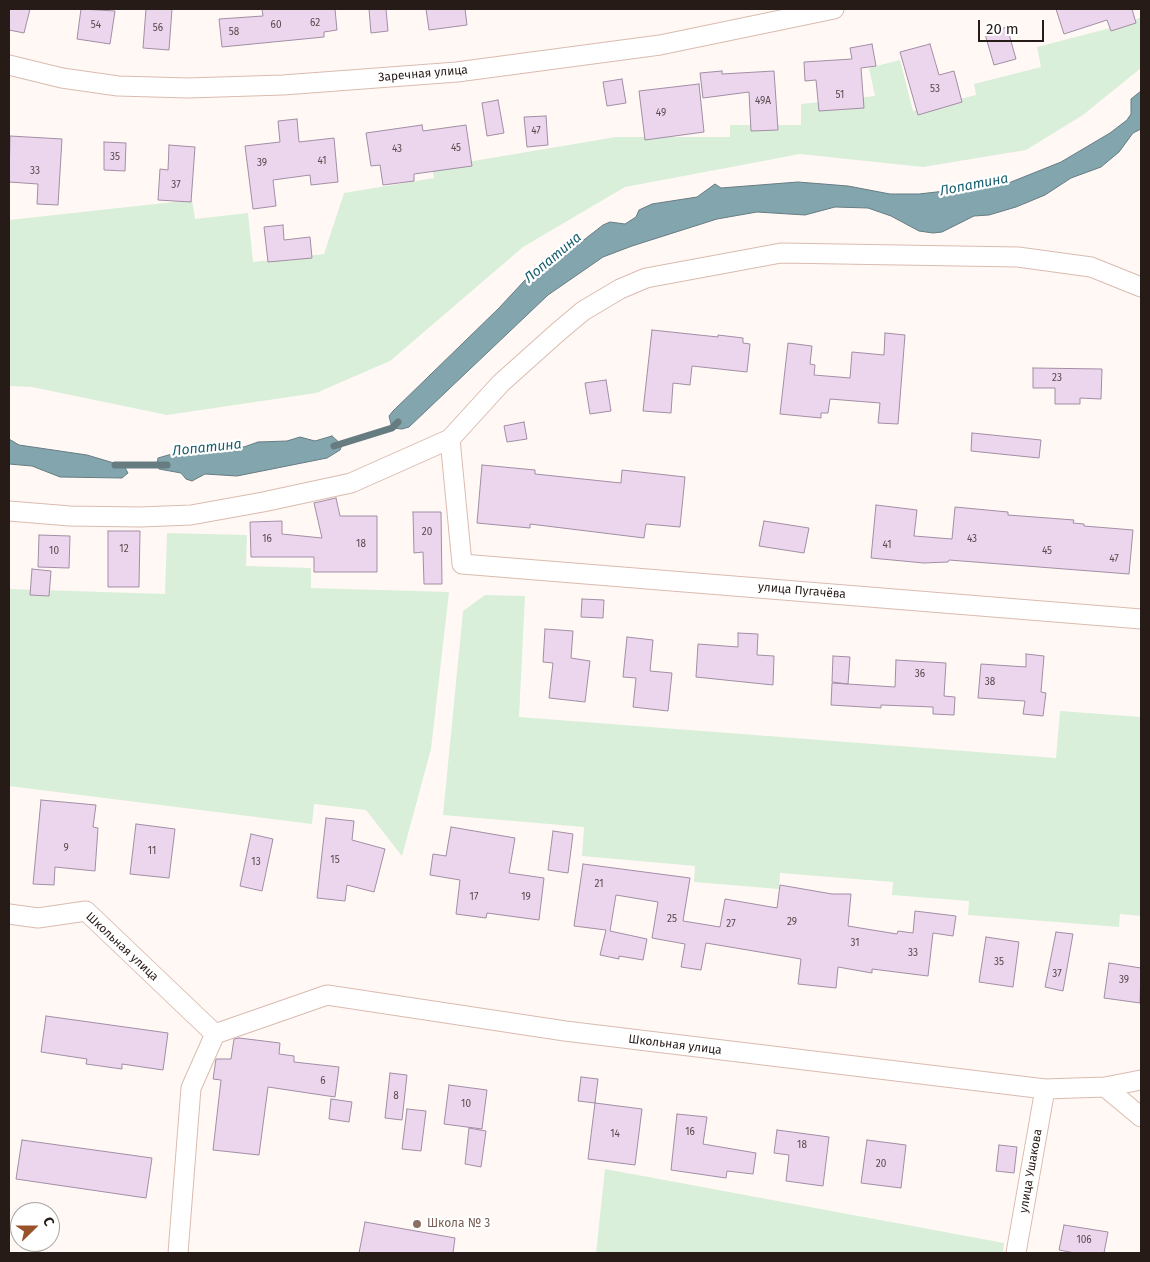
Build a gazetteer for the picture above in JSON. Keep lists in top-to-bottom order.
{
  "streets": {
    "street": [
      "Заречная улица",
      "улица Пугачёва",
      "Школьная улица",
      "улица Ушакова"
    ]
  },
  "crossings": [
    ["Школьная улица", "улица Ушакова"]
  ],
  "water": ["Лопатина"],
  "places": ["Школа № 3"],
  "house_numbers": [
    "62",
    "54",
    "60",
    "56",
    "58",
    "53",
    "51",
    "49А",
    "49",
    "47",
    "45",
    "43",
    "35",
    "41",
    "39",
    "33",
    "37",
    "23",
    "20",
    "16",
    "43",
    "18",
    "41",
    "12",
    "10",
    "45",
    "47",
    "36",
    "38",
    "9",
    "11",
    "15",
    "13",
    "21",
    "17",
    "19",
    "25",
    "29",
    "27",
    "31",
    "33",
    "35",
    "37",
    "39",
    "6",
    "8",
    "10",
    "16",
    "14",
    "18",
    "20",
    "106"
  ],
  "scale_bar": "20 m",
  "north": "right"
}
